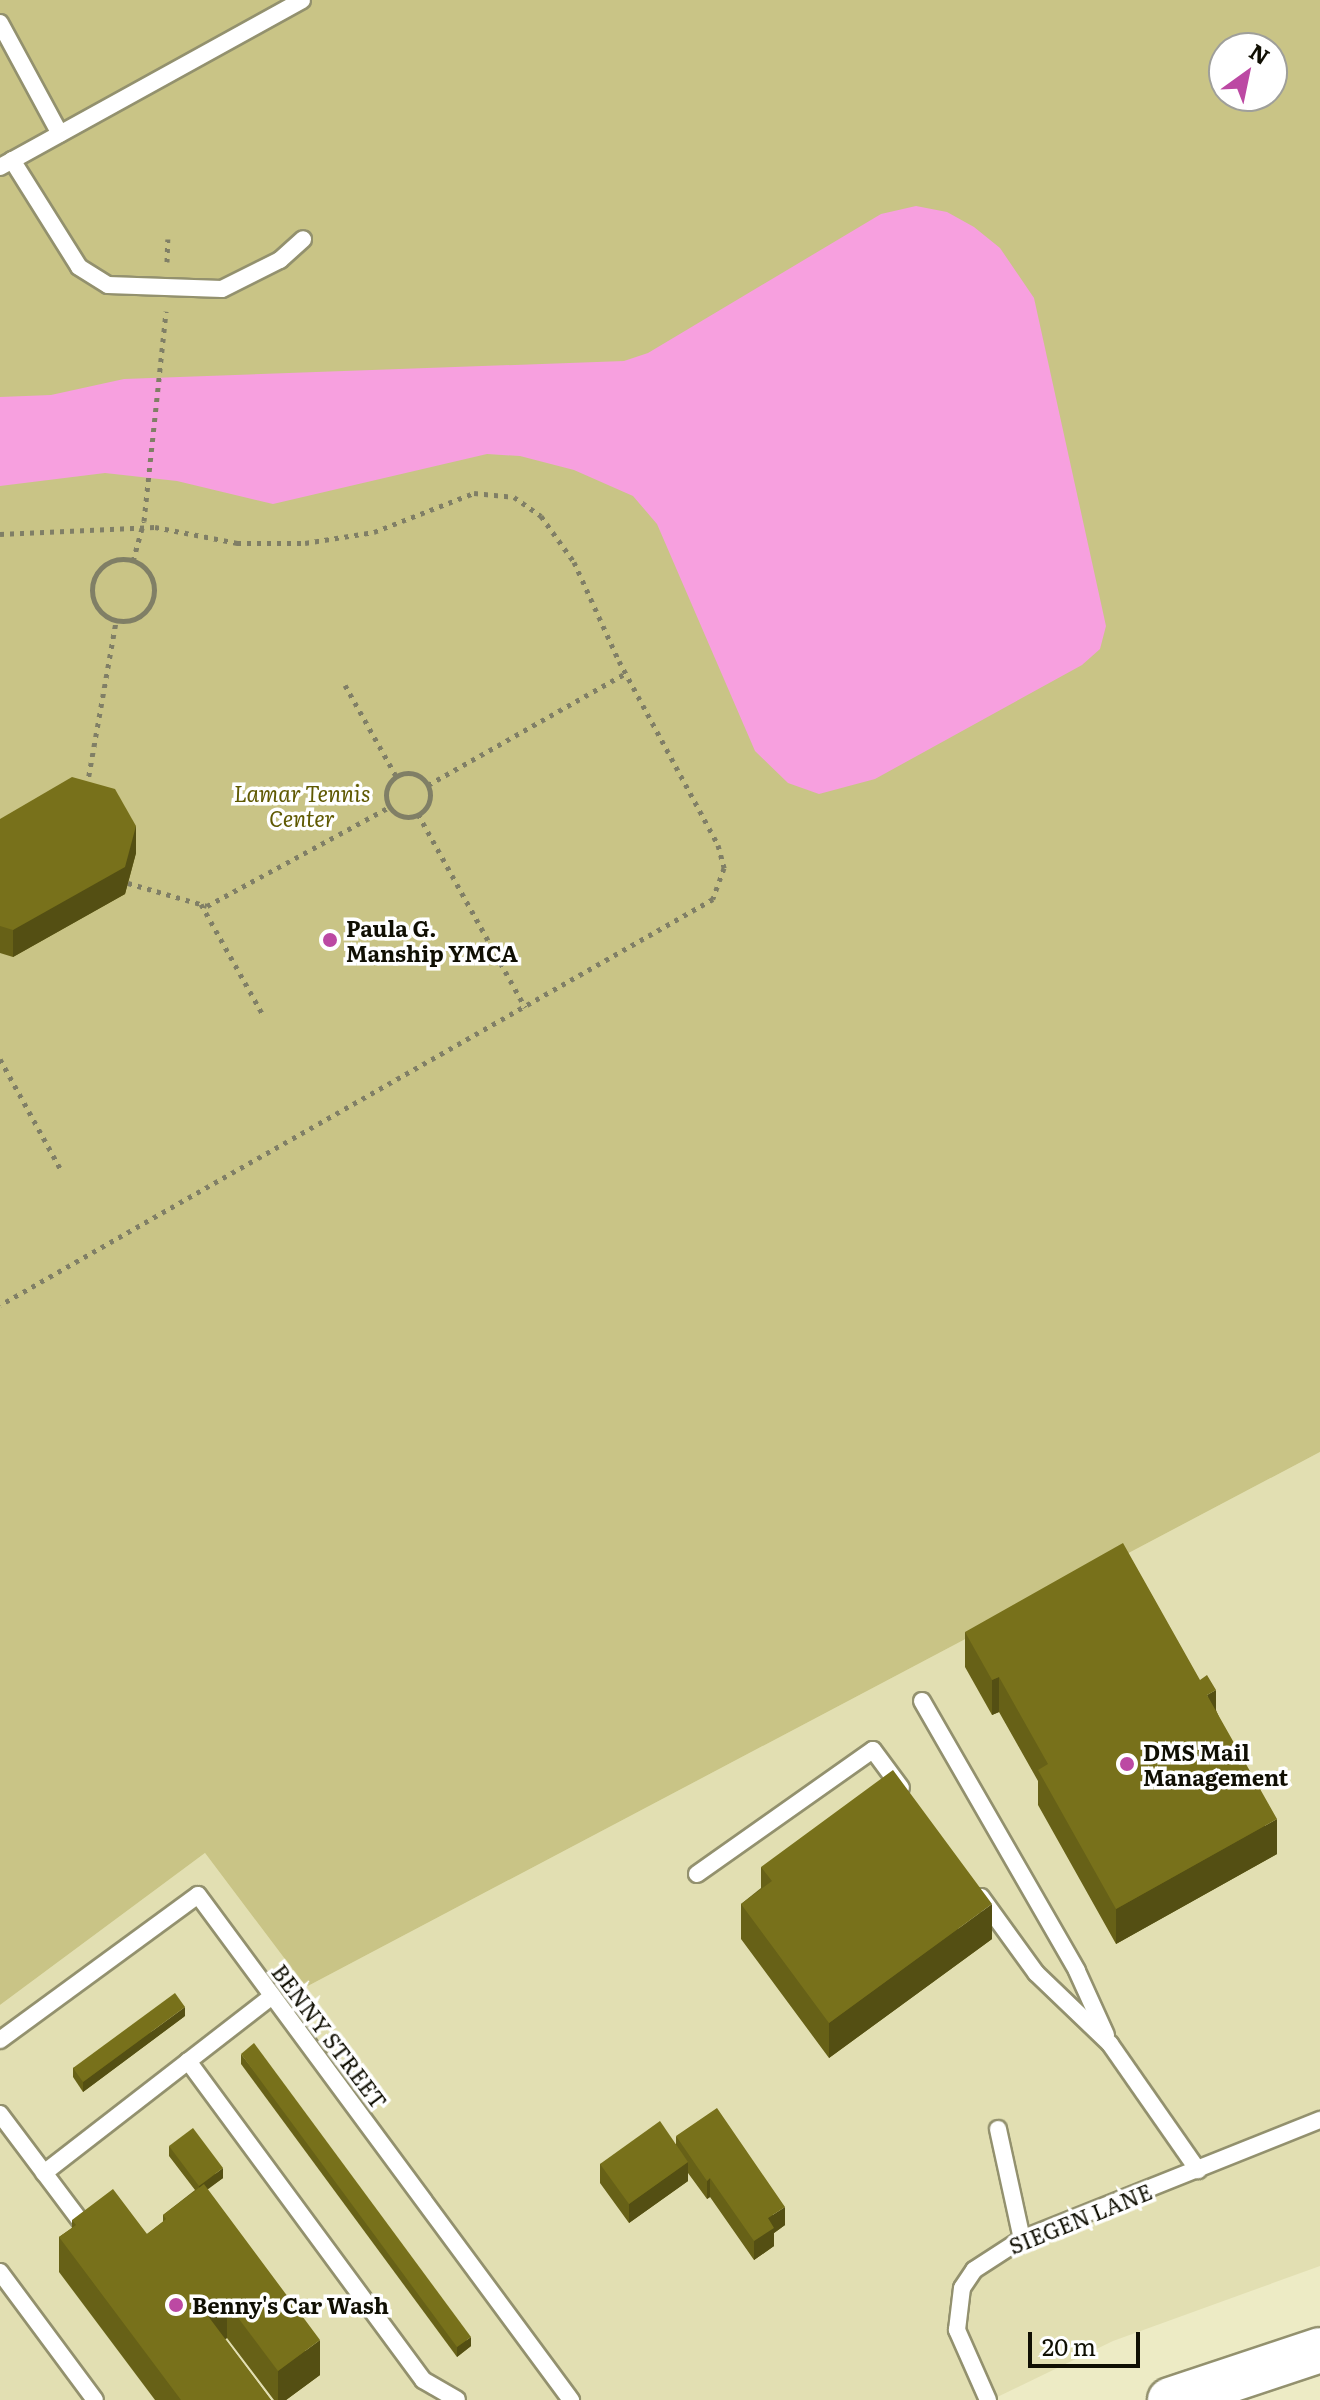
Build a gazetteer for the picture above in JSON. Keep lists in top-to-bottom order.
{
  "streets": {
    "lane": ["BENNY STREET", "SIEGEN LANE"]
  },
  "parks": ["Lamar Tennis Center"],
  "places": ["Paula G. Manship YMCA", "DMS Mail Management", "Benny's Car Wash"],
  "scale_bar": "20 m",
  "north": "top right"
}
